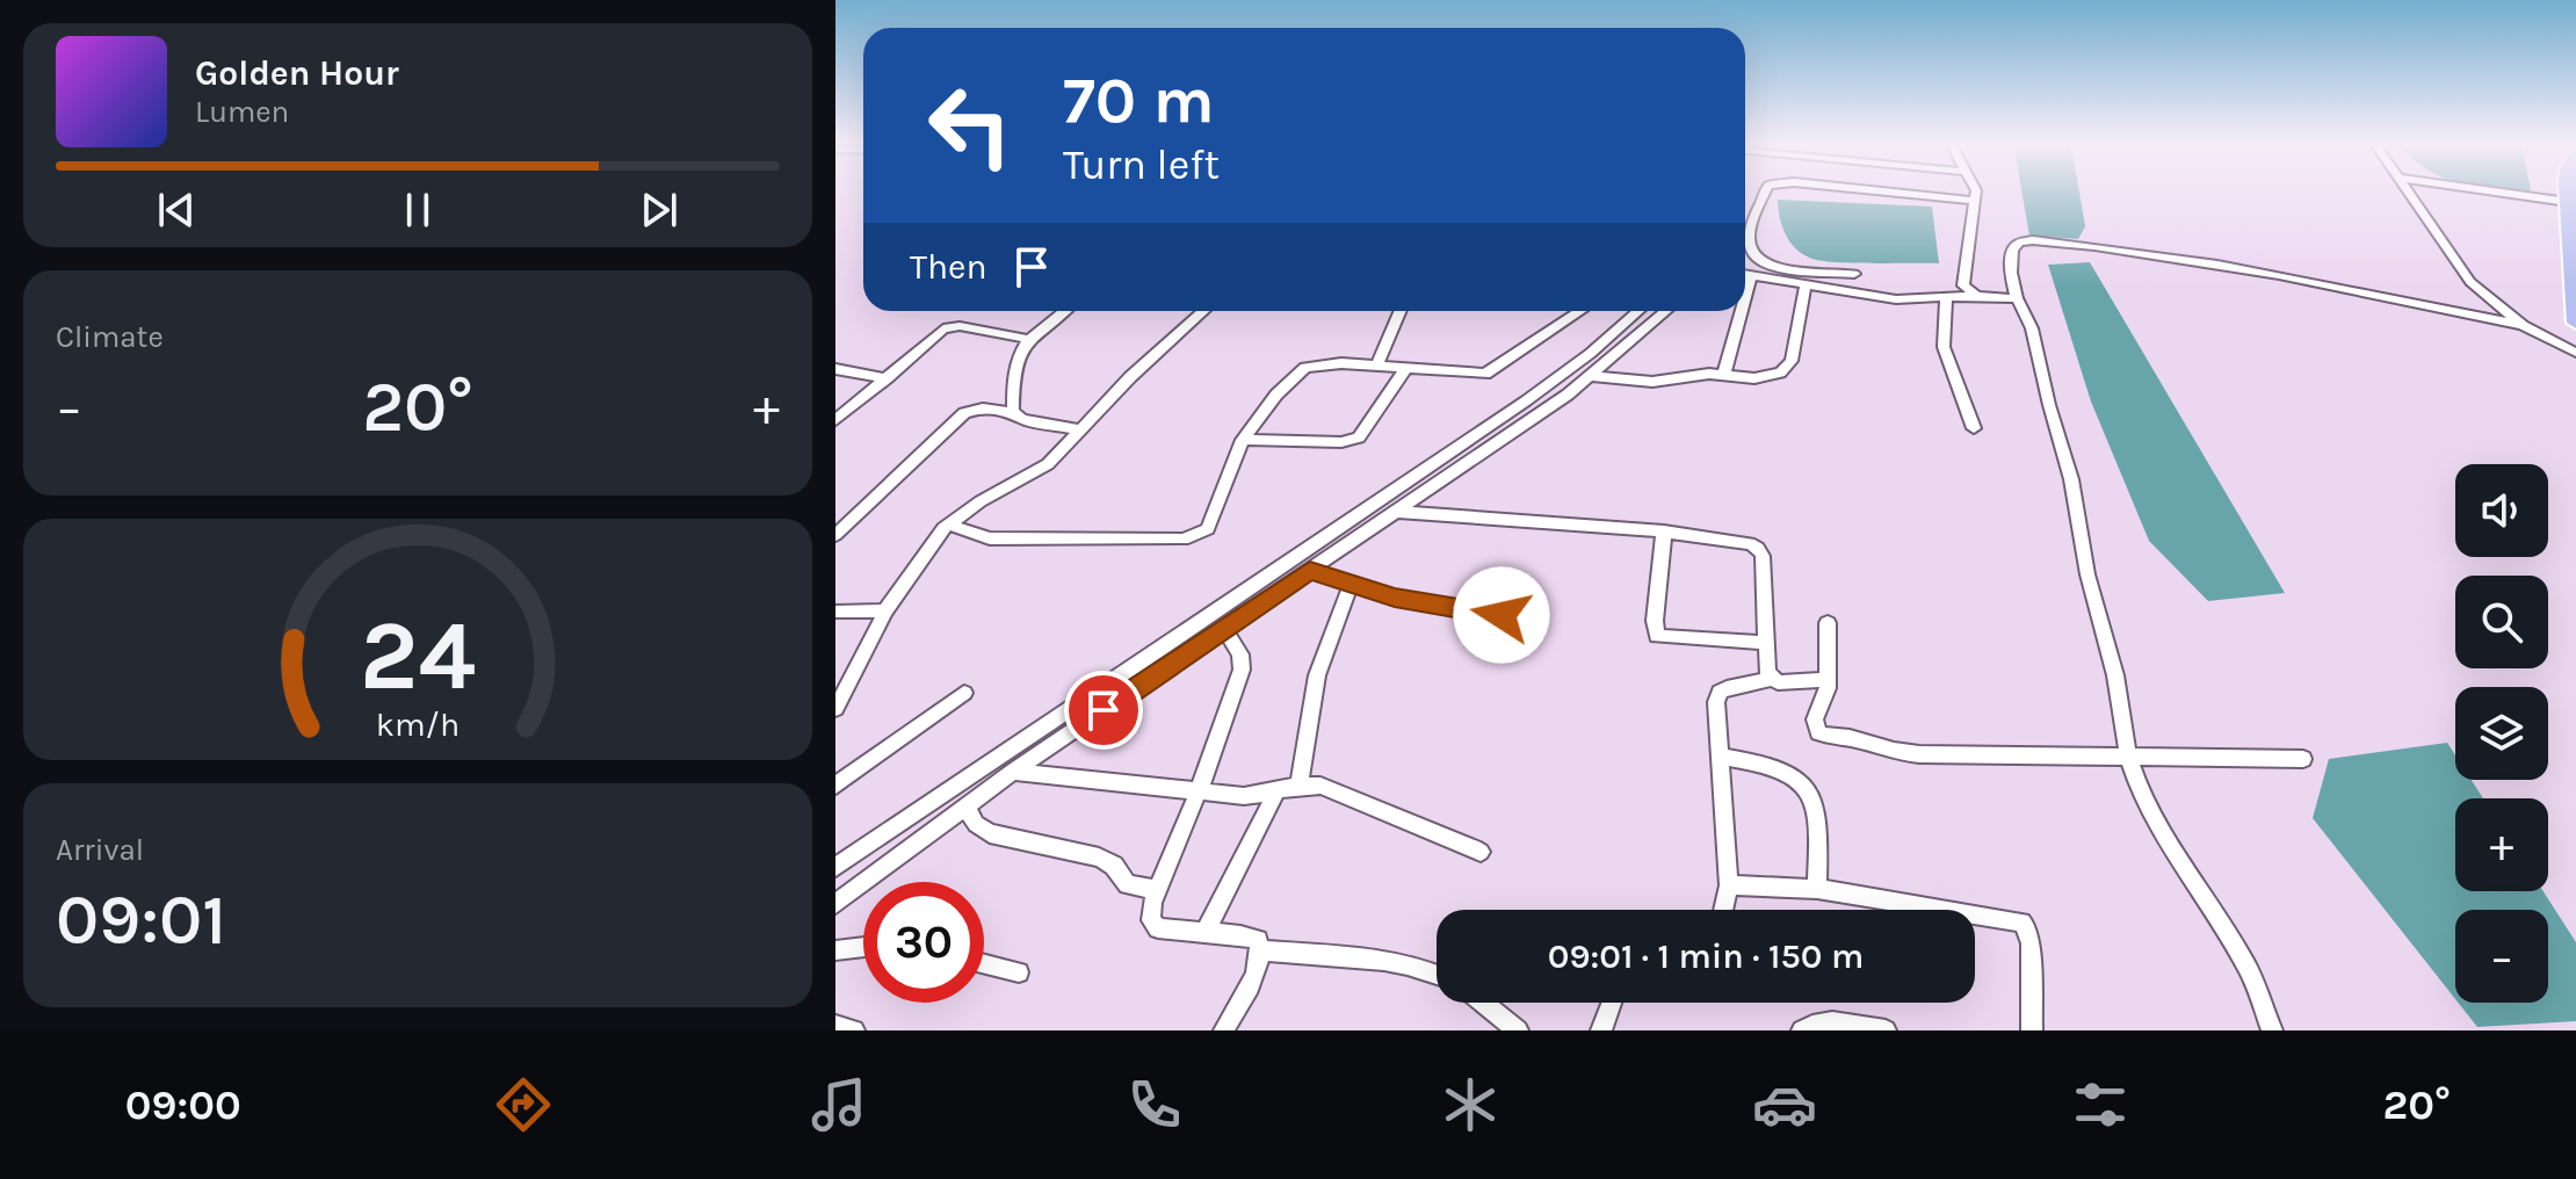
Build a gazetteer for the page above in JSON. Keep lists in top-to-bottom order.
{
  "page": {
    "turn": ["70 m", "Turn left"],
    "song": ["Golden Hour", "Lumen"],
    "then": "Then",
    "tile": [
      "Climate",
      ["Arrival", "09:01"]
    ],
    "heat": ["−", "20°", "+"],
    "map_buttons": ["+", "−"],
    "limit": "30",
    "trip": "09:01 · 1 min · 150 m",
    "tabs": ["09:00", "20°"],
    "gauge": ["24", "km/h"]
  }
}
